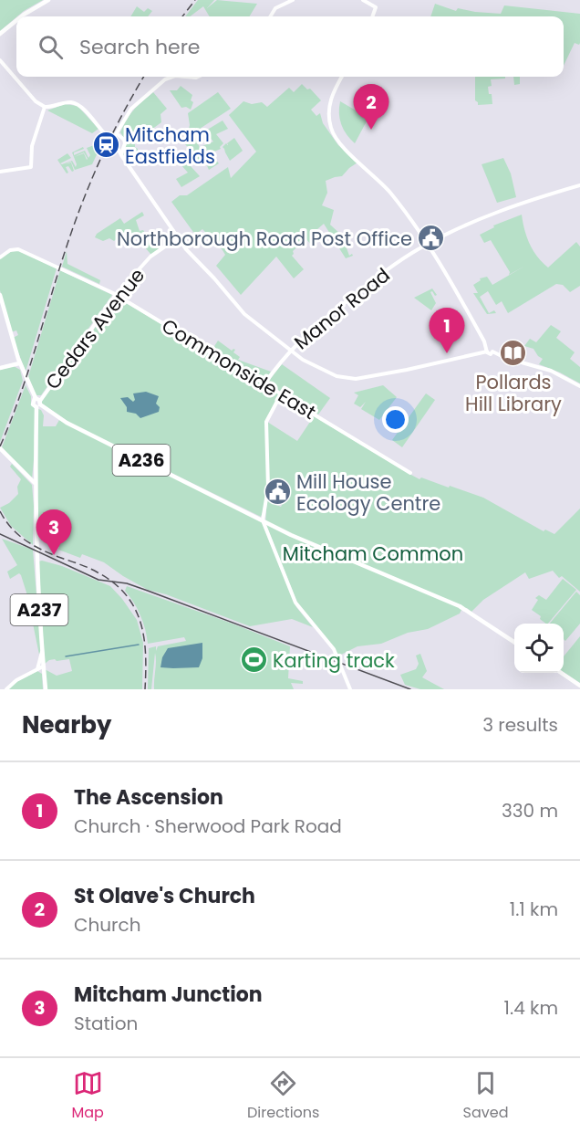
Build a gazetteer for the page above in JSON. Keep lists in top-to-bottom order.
{
  "streets": {
    "main road": ["A236", "A237"],
    "street": ["Manor Road", "Cedars Avenue", "Commonside East"]
  },
  "crossings": [
    ["Manor Road", "Commonside East"],
    ["Cedars Avenue", "Commonside East"],
    ["Cedars Avenue", "A236"],
    ["Cedars Avenue", "A237"],
    ["A236", "A237"]
  ],
  "parks": ["Mitcham Common"],
  "places": {
    "station": ["Mitcham Eastfields"],
    "public building": ["Northborough Road Post Office", "Mill House Ecology Centre"],
    "library": ["Pollards Hill Library"],
    "sports": ["Karting track"]
  },
  "page": {
    "search": "Search here",
    "pins": ["2", "1", "3"],
    "heading": ["Nearby", "3 results"],
    "list": [
      {
        "mark": "1",
        "name": "The Ascension",
        "note": "Church · Sherwood Park Road",
        "value": "330 m"
      },
      {
        "mark": "2",
        "name": "St Olave's Church",
        "note": "Church",
        "value": "1.1 km"
      },
      {
        "mark": "3",
        "name": "Mitcham Junction",
        "note": "Station",
        "value": "1.4 km"
      }
    ],
    "nav": ["Map", "Directions", "Saved"]
  }
}
